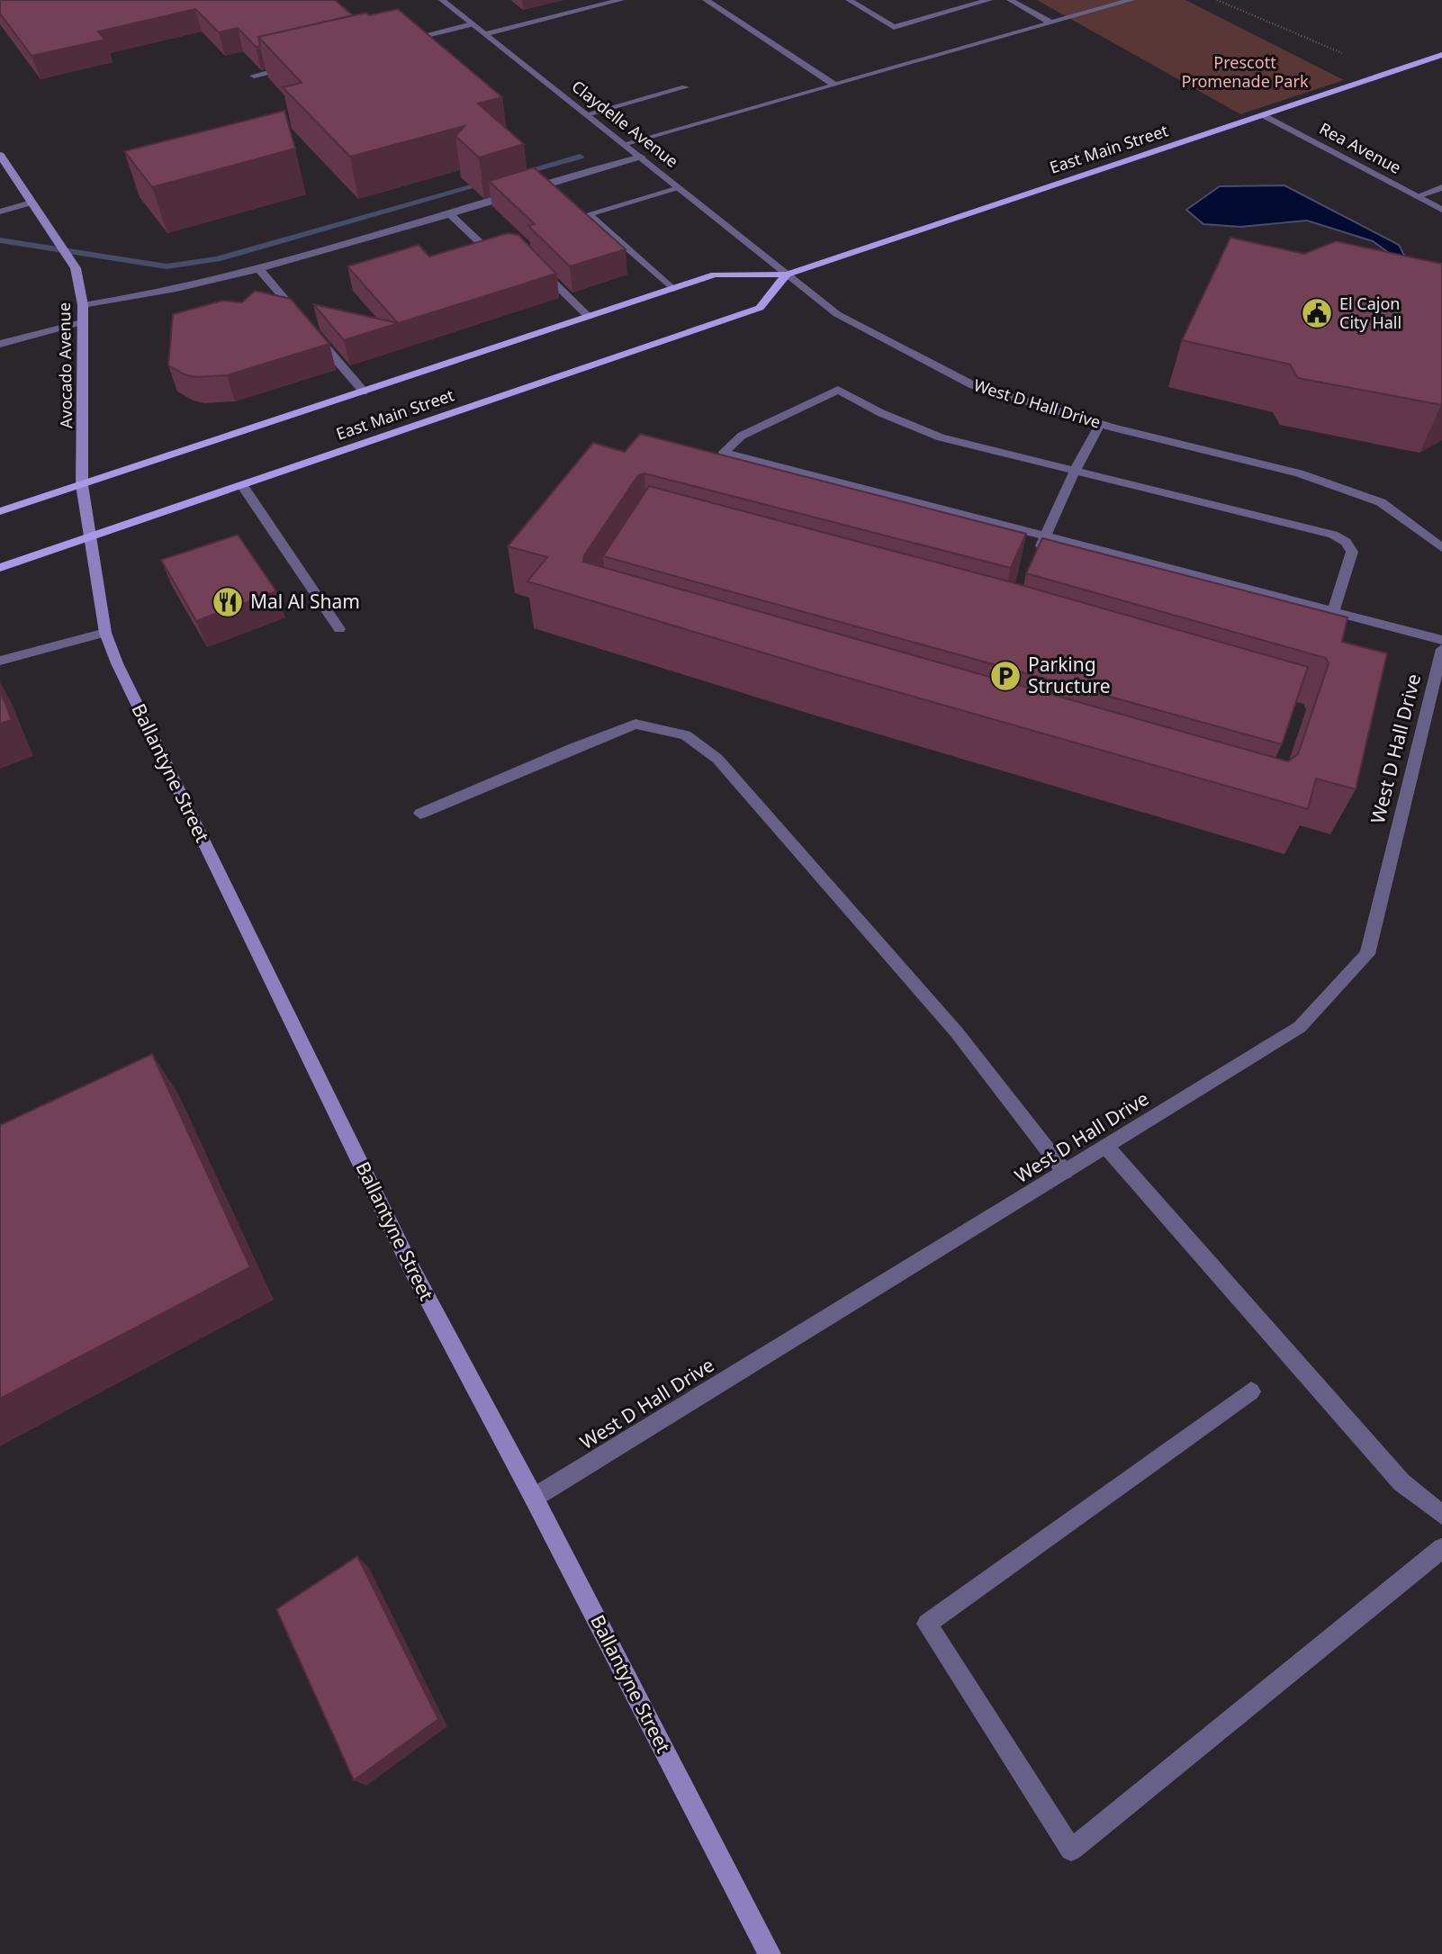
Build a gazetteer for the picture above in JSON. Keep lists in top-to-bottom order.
{
  "streets": {
    "main road": ["East Main Street", "Avocado Avenue", "Ballantyne Street"],
    "street": ["Claydelle Avenue", "Rea Avenue", "West D Hall Drive"]
  },
  "crossings": [
    ["Claydelle Avenue", "East Main Street"],
    ["Claydelle Avenue", "West D Hall Drive"],
    ["Rea Avenue", "East Main Street"],
    ["East Main Street", "Avocado Avenue"],
    ["East Main Street", "West D Hall Drive"],
    ["East Main Street", "Ballantyne Street"],
    ["Avocado Avenue", "Ballantyne Street"],
    ["West D Hall Drive", "Ballantyne Street"]
  ],
  "parks": ["Prescott Promenade Park"],
  "places": {
    "public building": ["El Cajon City Hall"],
    "restaurant": ["Mal Al Sham"],
    "parking": ["Parking Structure"]
  }
}
